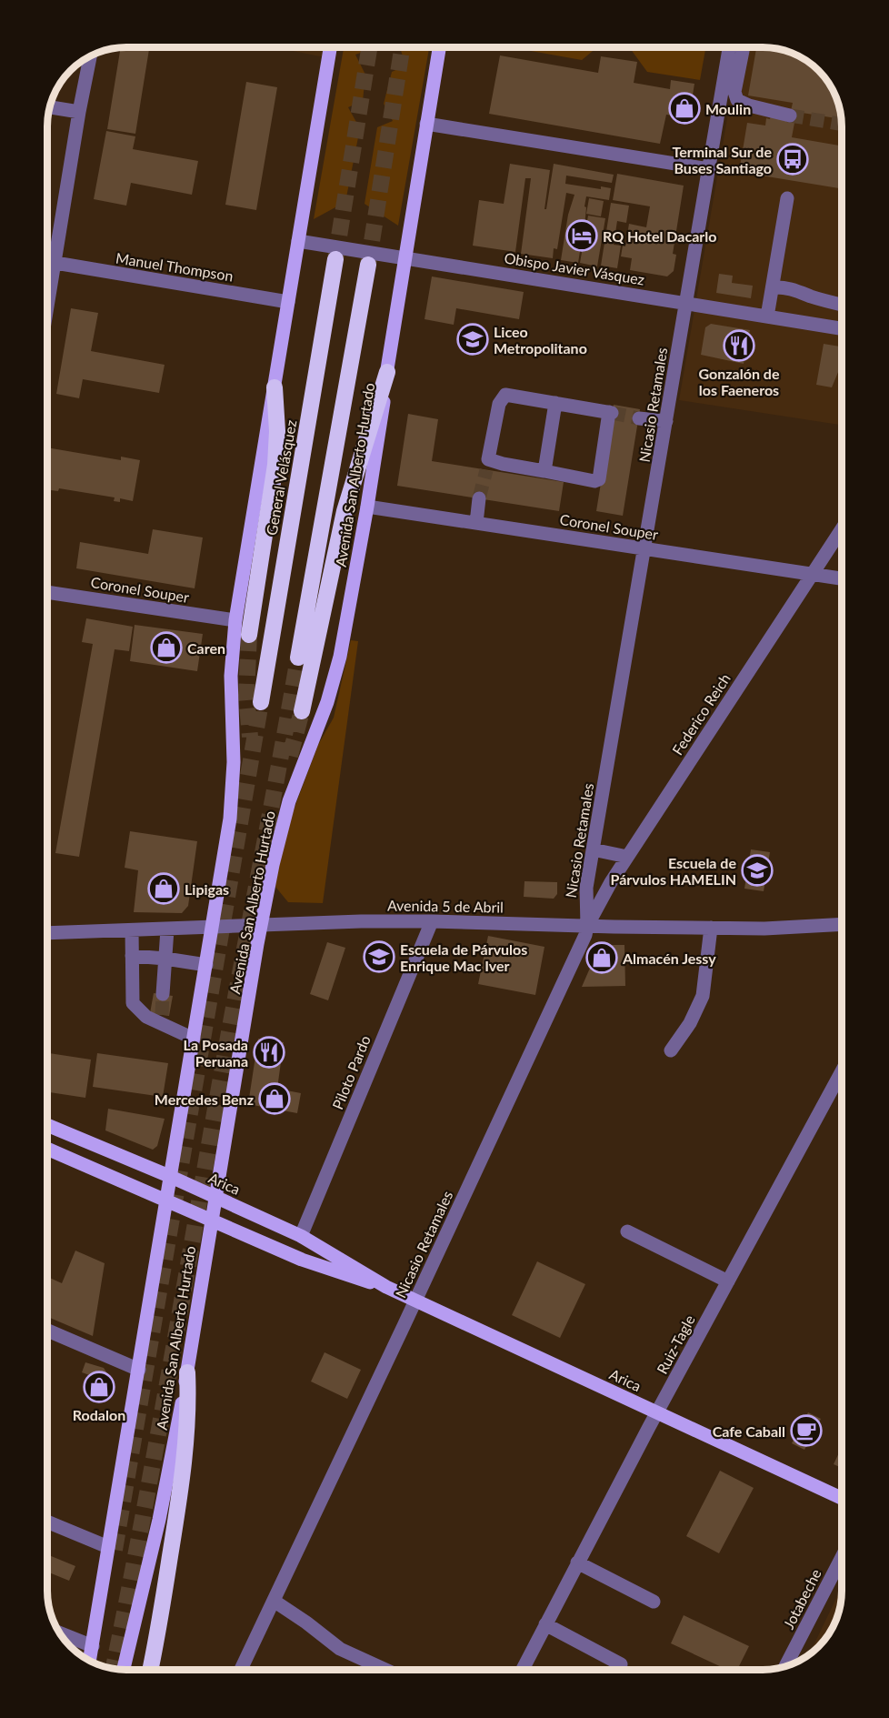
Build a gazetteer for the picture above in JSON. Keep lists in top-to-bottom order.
{
  "streets": {
    "highway": ["General Velásquez"],
    "main road": ["Avenida San Alberto Hurtado", "Arica"],
    "street": [
      "Manuel Thompson",
      "Obispo Javier Vásquez",
      "Nicasio Retamales",
      "Coronel Souper",
      "Federico Reich",
      "Avenida 5 de Abril",
      "Piloto Pardo",
      "Ruiz-Tagle",
      "Jotabeche"
    ]
  },
  "crossings": [
    ["Manuel Thompson", "Avenida San Alberto Hurtado"],
    ["Obispo Javier Vásquez", "Nicasio Retamales"],
    ["Obispo Javier Vásquez", "Avenida San Alberto Hurtado"],
    ["Nicasio Retamales", "Coronel Souper"],
    ["Nicasio Retamales", "Federico Reich"],
    ["Nicasio Retamales", "Avenida 5 de Abril"],
    ["Nicasio Retamales", "Arica"],
    ["Avenida San Alberto Hurtado", "Coronel Souper"],
    ["Avenida San Alberto Hurtado", "Avenida 5 de Abril"],
    ["Avenida San Alberto Hurtado", "Arica"],
    ["Coronel Souper", "Federico Reich"],
    ["Federico Reich", "Avenida 5 de Abril"],
    ["Avenida 5 de Abril", "Piloto Pardo"],
    ["Piloto Pardo", "Arica"],
    ["Arica", "Ruiz-Tagle"]
  ],
  "places": {
    "shop": [
      "Moulin",
      "Caren",
      "Lipigas",
      "Almacén Jessy",
      "Mercedes Benz",
      "Rodalon"
    ],
    "bus stop": ["Terminal Sur de Buses Santiago"],
    "hotel": ["RQ Hotel Dacarlo"],
    "school or university": ["Liceo Metropolitano", "Escuela de Párvulos HAMELIN", "Escuela de Párvulos Enrique Mac Iver"],
    "restaurant": ["Gonzalón de los Faeneros", "La Posada Peruana"],
    "cafe": ["Cafe Caball"]
  }
}
